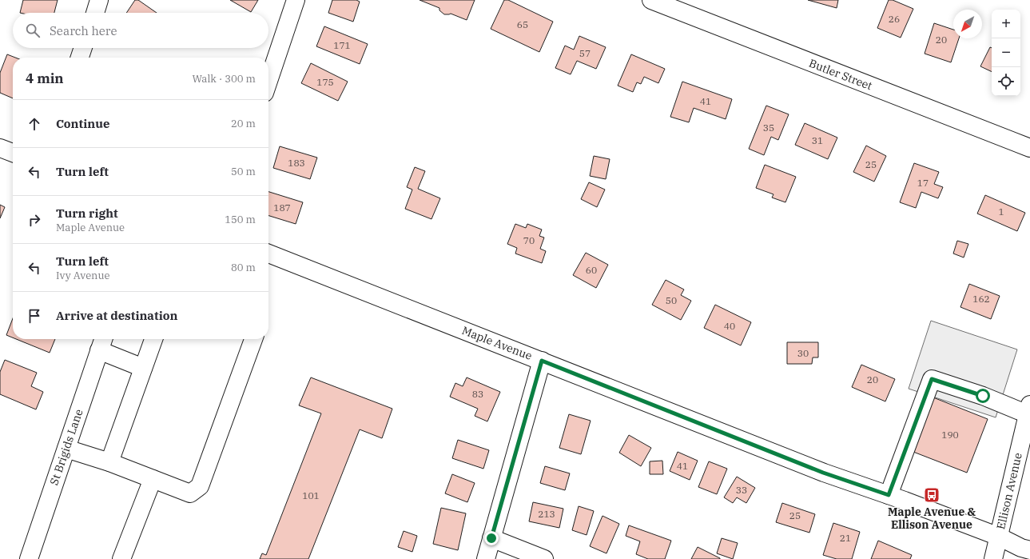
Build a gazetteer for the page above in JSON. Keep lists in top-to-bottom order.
{
  "streets": {
    "street": [
      "Butler Street",
      "Maple Avenue",
      "St Brigids Lane",
      "Ellison Avenue"
    ]
  },
  "crossings": [
    ["Maple Avenue", "Ellison Avenue"]
  ],
  "places": {
    "bus stop": ["Maple Avenue & Ellison Avenue"]
  },
  "house_numbers": [
    "26",
    "65",
    "20",
    "171",
    "57",
    "175",
    "41",
    "35",
    "31",
    "183",
    "25",
    "17",
    "187",
    "1",
    "70",
    "60",
    "162",
    "50",
    "40",
    "30",
    "20",
    "83",
    "190",
    "41",
    "33",
    "101",
    "213",
    "25",
    "21"
  ],
  "north": "bottom left",
  "page": {
    "map_buttons": ["+", "−"],
    "search": "Search here",
    "heading": ["4 min", "Walk · 300 m"],
    "list": [
      ["Continue", "20 m"],
      ["Turn left", "50 m"],
      ["Turn right", "Maple Avenue", "150 m"],
      ["Turn left", "Ivy Avenue", "80 m"],
      "Arrive at destination"
    ]
  }
}
